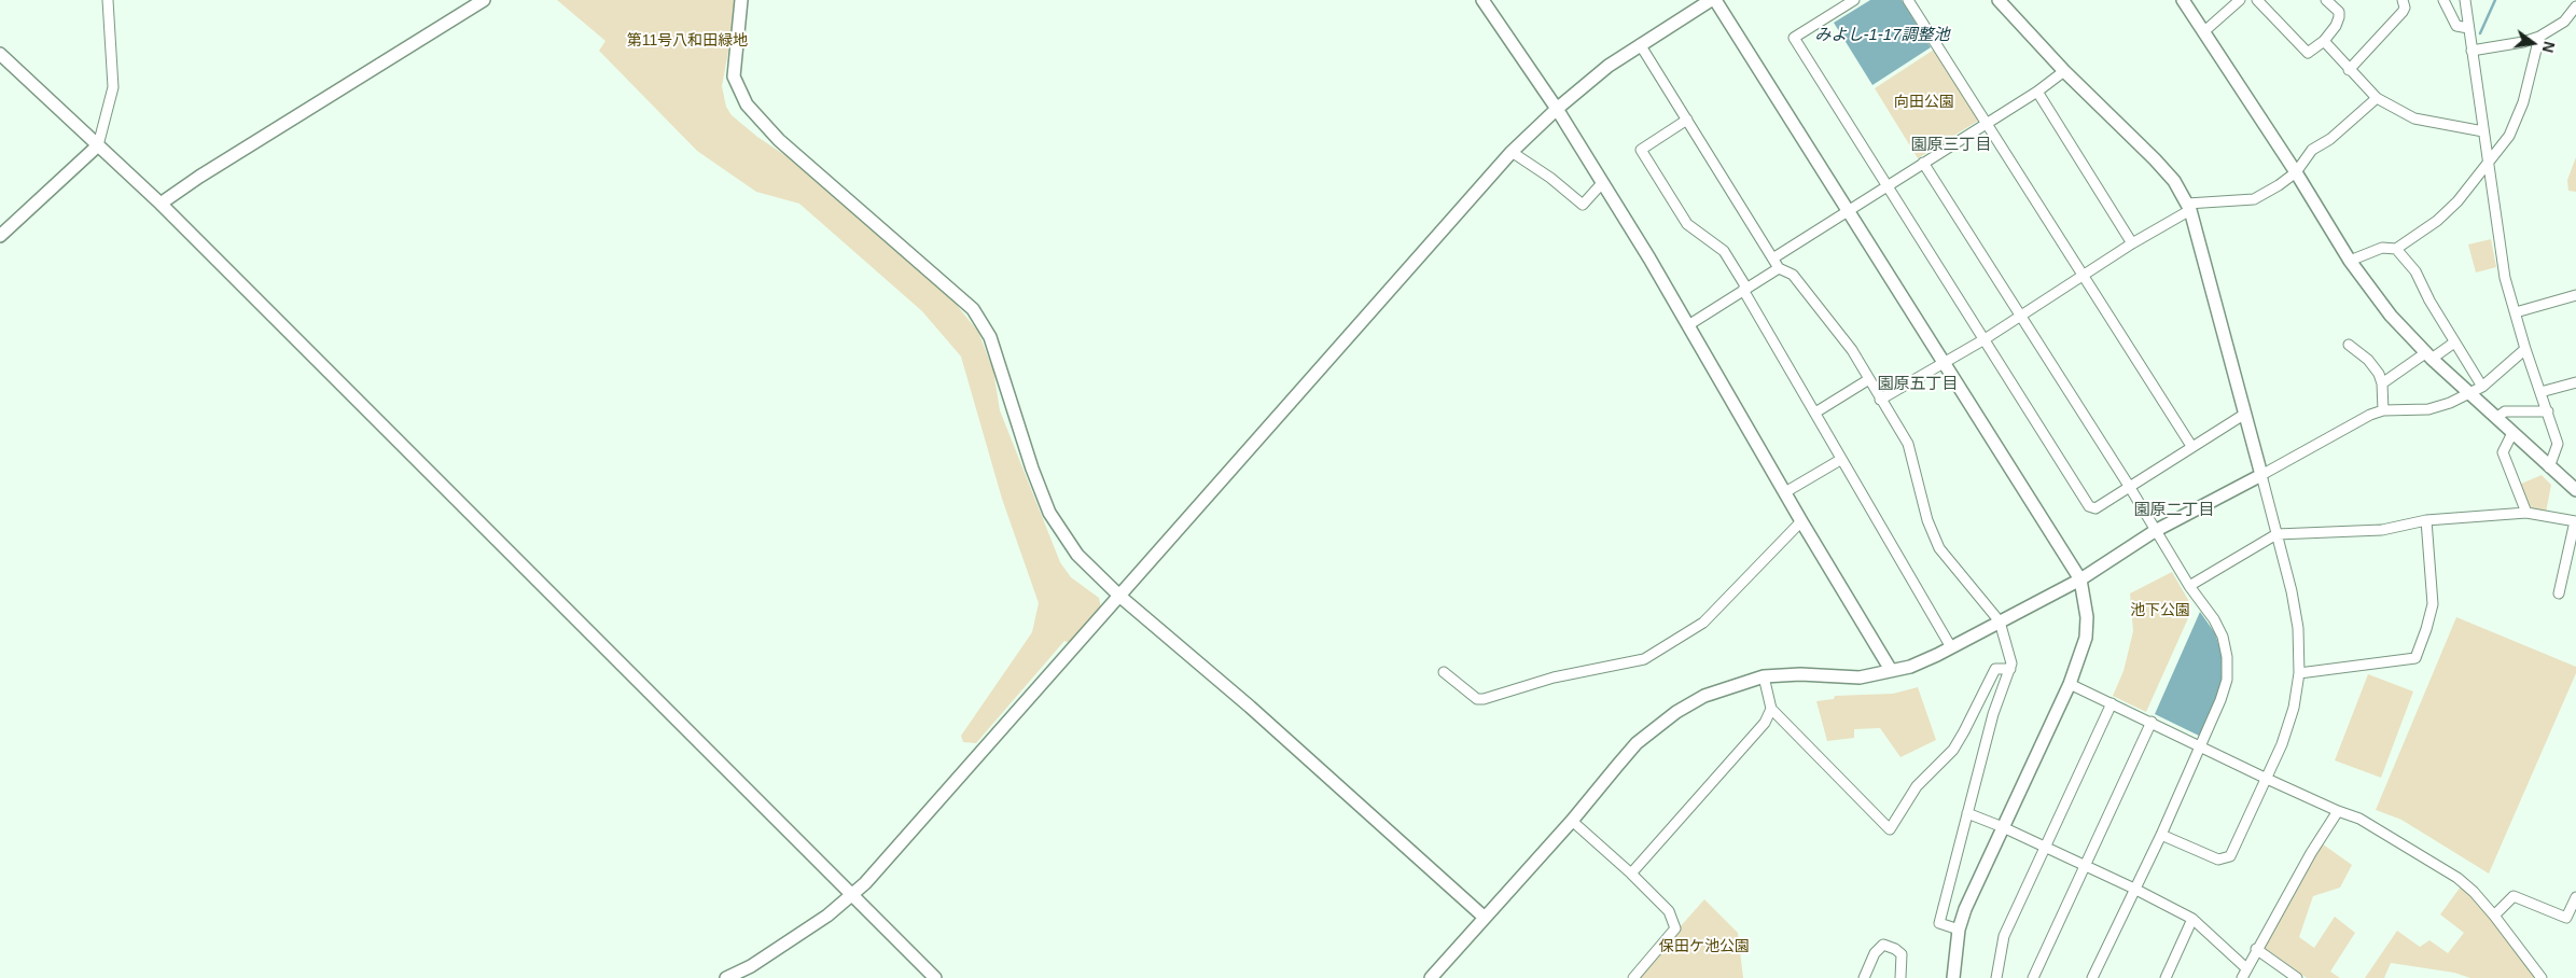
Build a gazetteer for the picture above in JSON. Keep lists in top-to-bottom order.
{
  "districts": ["園原三丁目", "園原五丁目", "園原二丁目"],
  "water": ["みよし-1-17調整池"],
  "parks": [
    "第11号八和田緑地",
    "向田公園",
    "池下公園",
    "保田ケ池公園"
  ],
  "north": "right"
}
